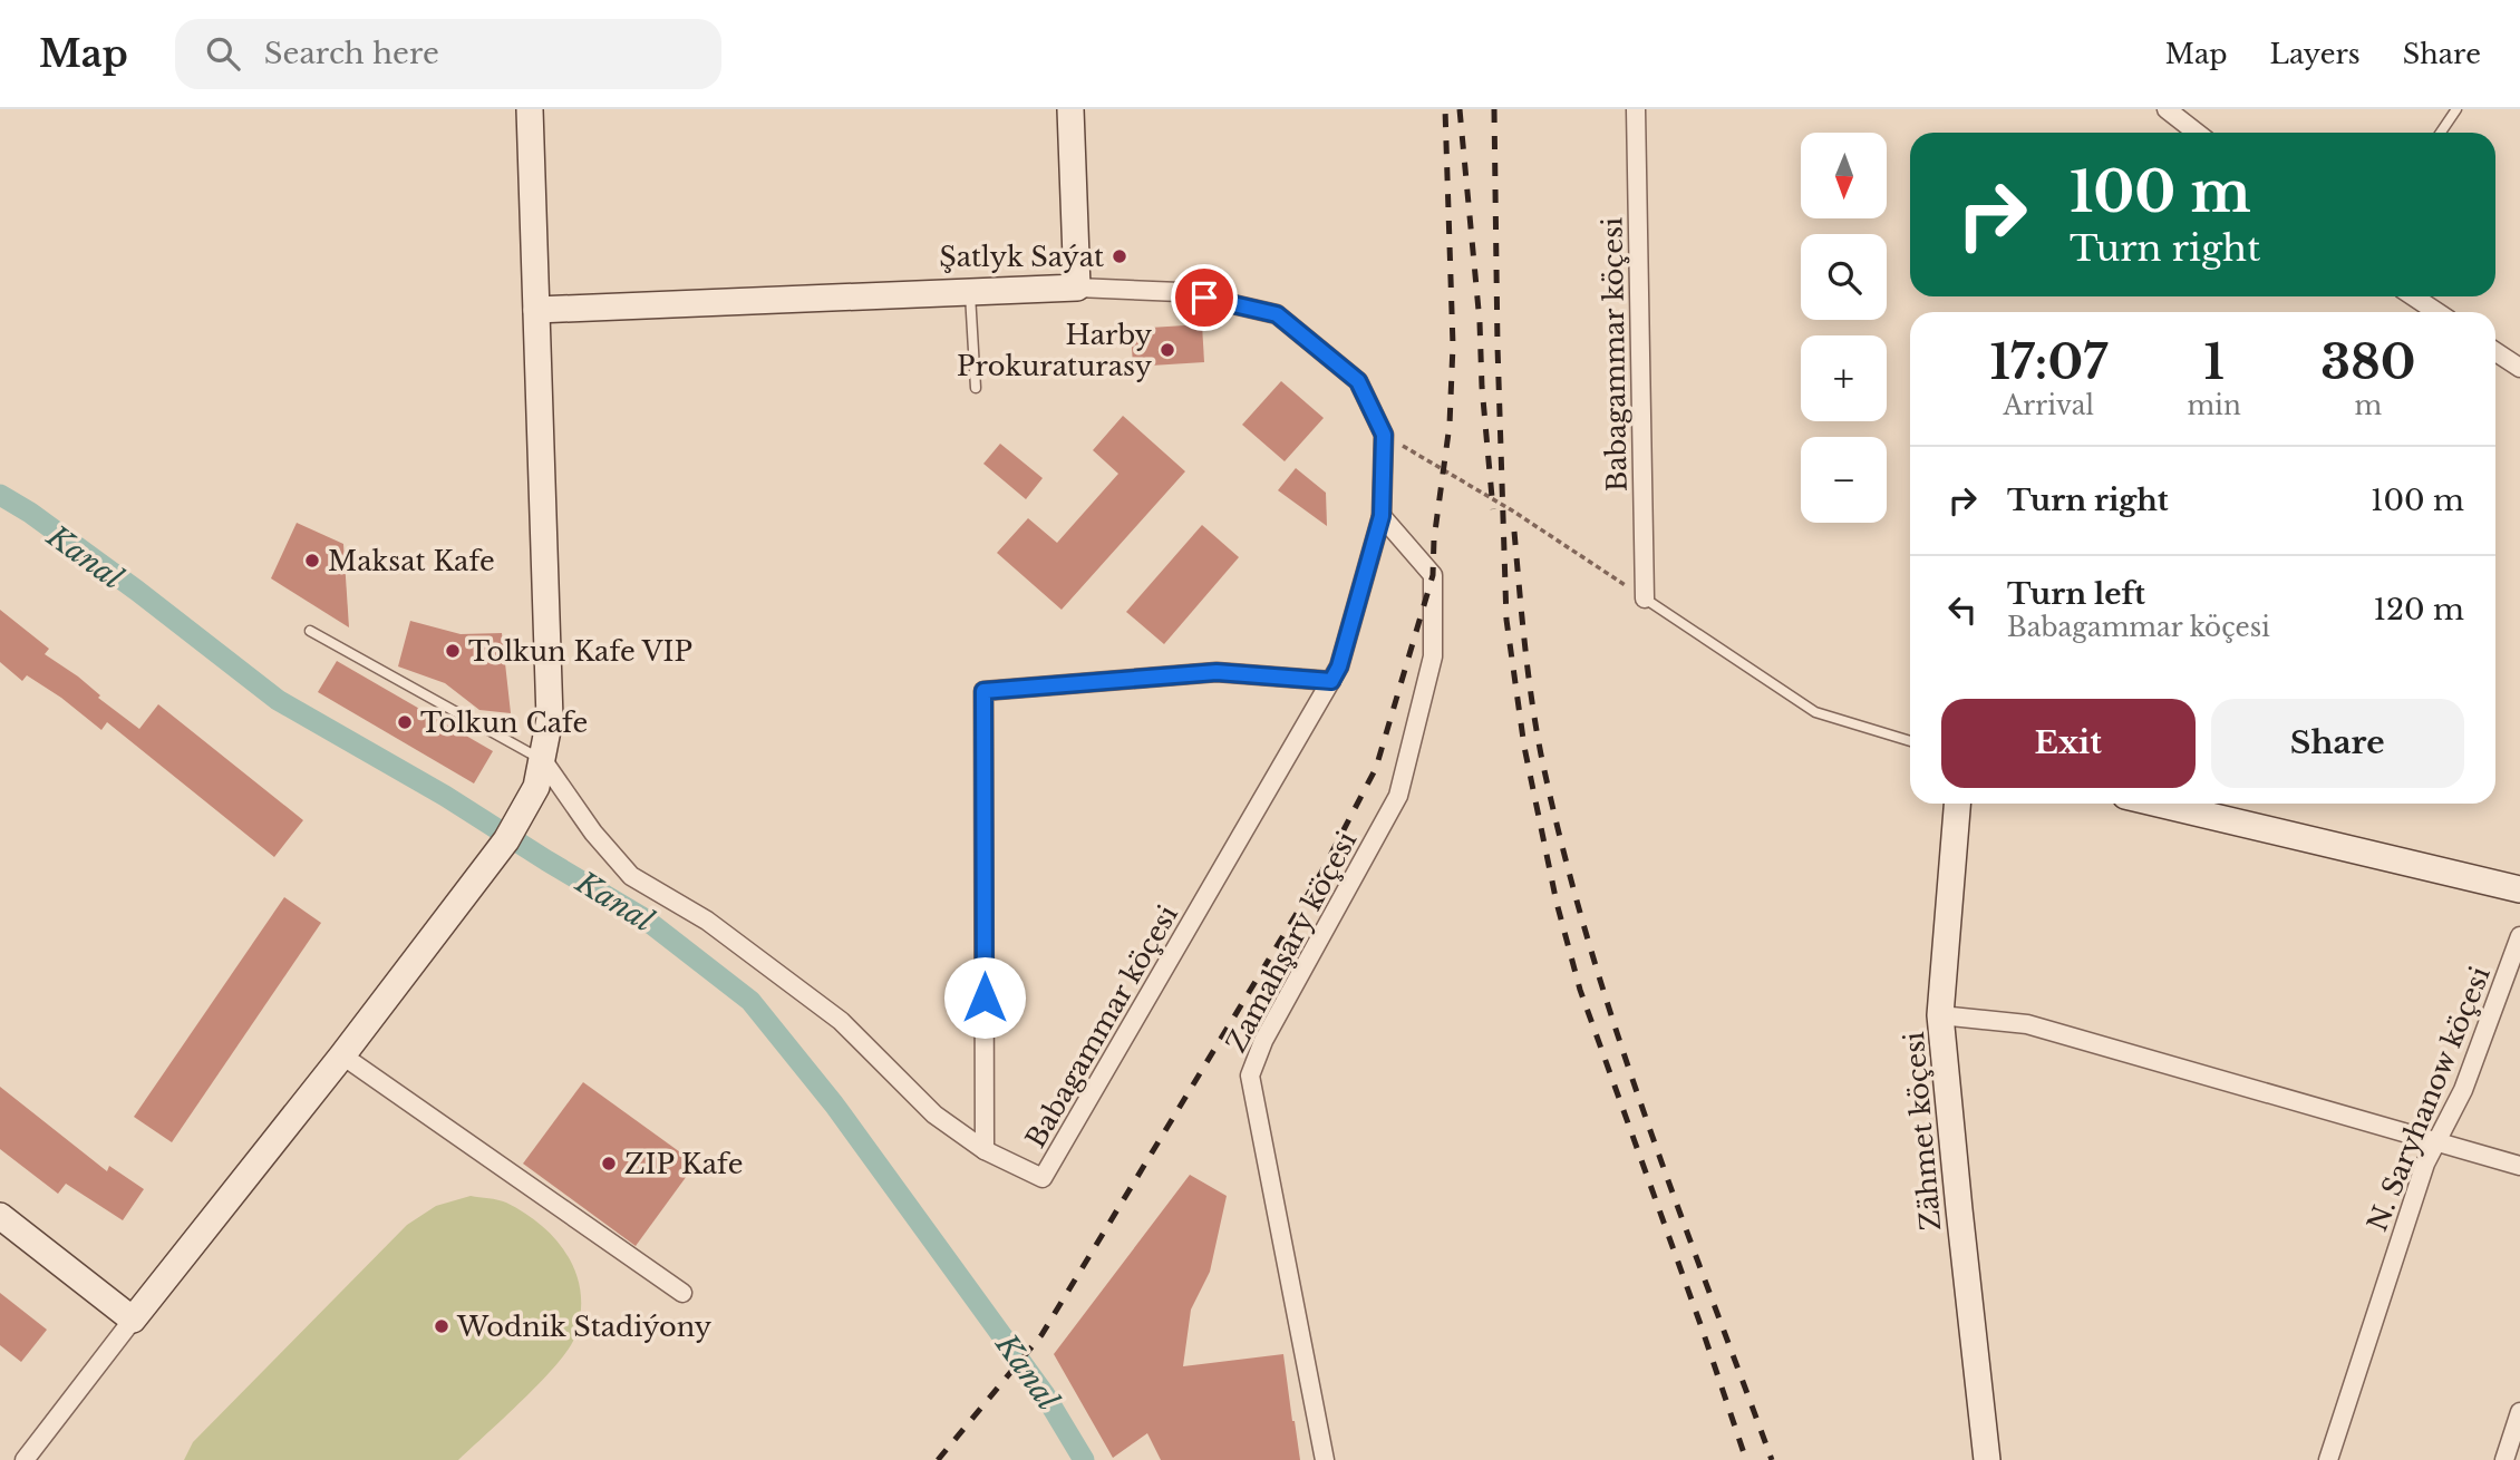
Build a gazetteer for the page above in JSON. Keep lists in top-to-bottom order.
{
  "streets": {
    "street": [
      "Babagammar köçesi",
      "Zamahşary köçesi",
      "N. Saryhanow köçesi",
      "Zähmet köçesi"
    ]
  },
  "crossings": [
    ["Babagammar köçesi", "Zamahşary köçesi"]
  ],
  "water": ["Kanal"],
  "places": [
    "Şatlyk Saýat",
    "Harby Prokuraturasy",
    "Maksat Kafe",
    "Tolkun Kafe VIP",
    "Tolkun Cafe",
    "ZIP Kafe",
    "Wodnik Stadiýony"
  ],
  "north": "bottom",
  "page": {
    "header": "Map",
    "search": "Search here",
    "nav": ["Map", "Layers", "Share"],
    "map_buttons": ["+", "−"],
    "turn": ["100 m", "Turn right"],
    "eta": [
      "17:07",
      "Arrival",
      "1",
      "min",
      "380",
      "m"
    ],
    "list": [
      {
        "name": "Turn right",
        "value": "100 m"
      },
      {
        "name": "Turn left",
        "note": "Babagammar köçesi",
        "value": "120 m"
      }
    ],
    "buttons": ["Exit", "Share"]
  }
}
